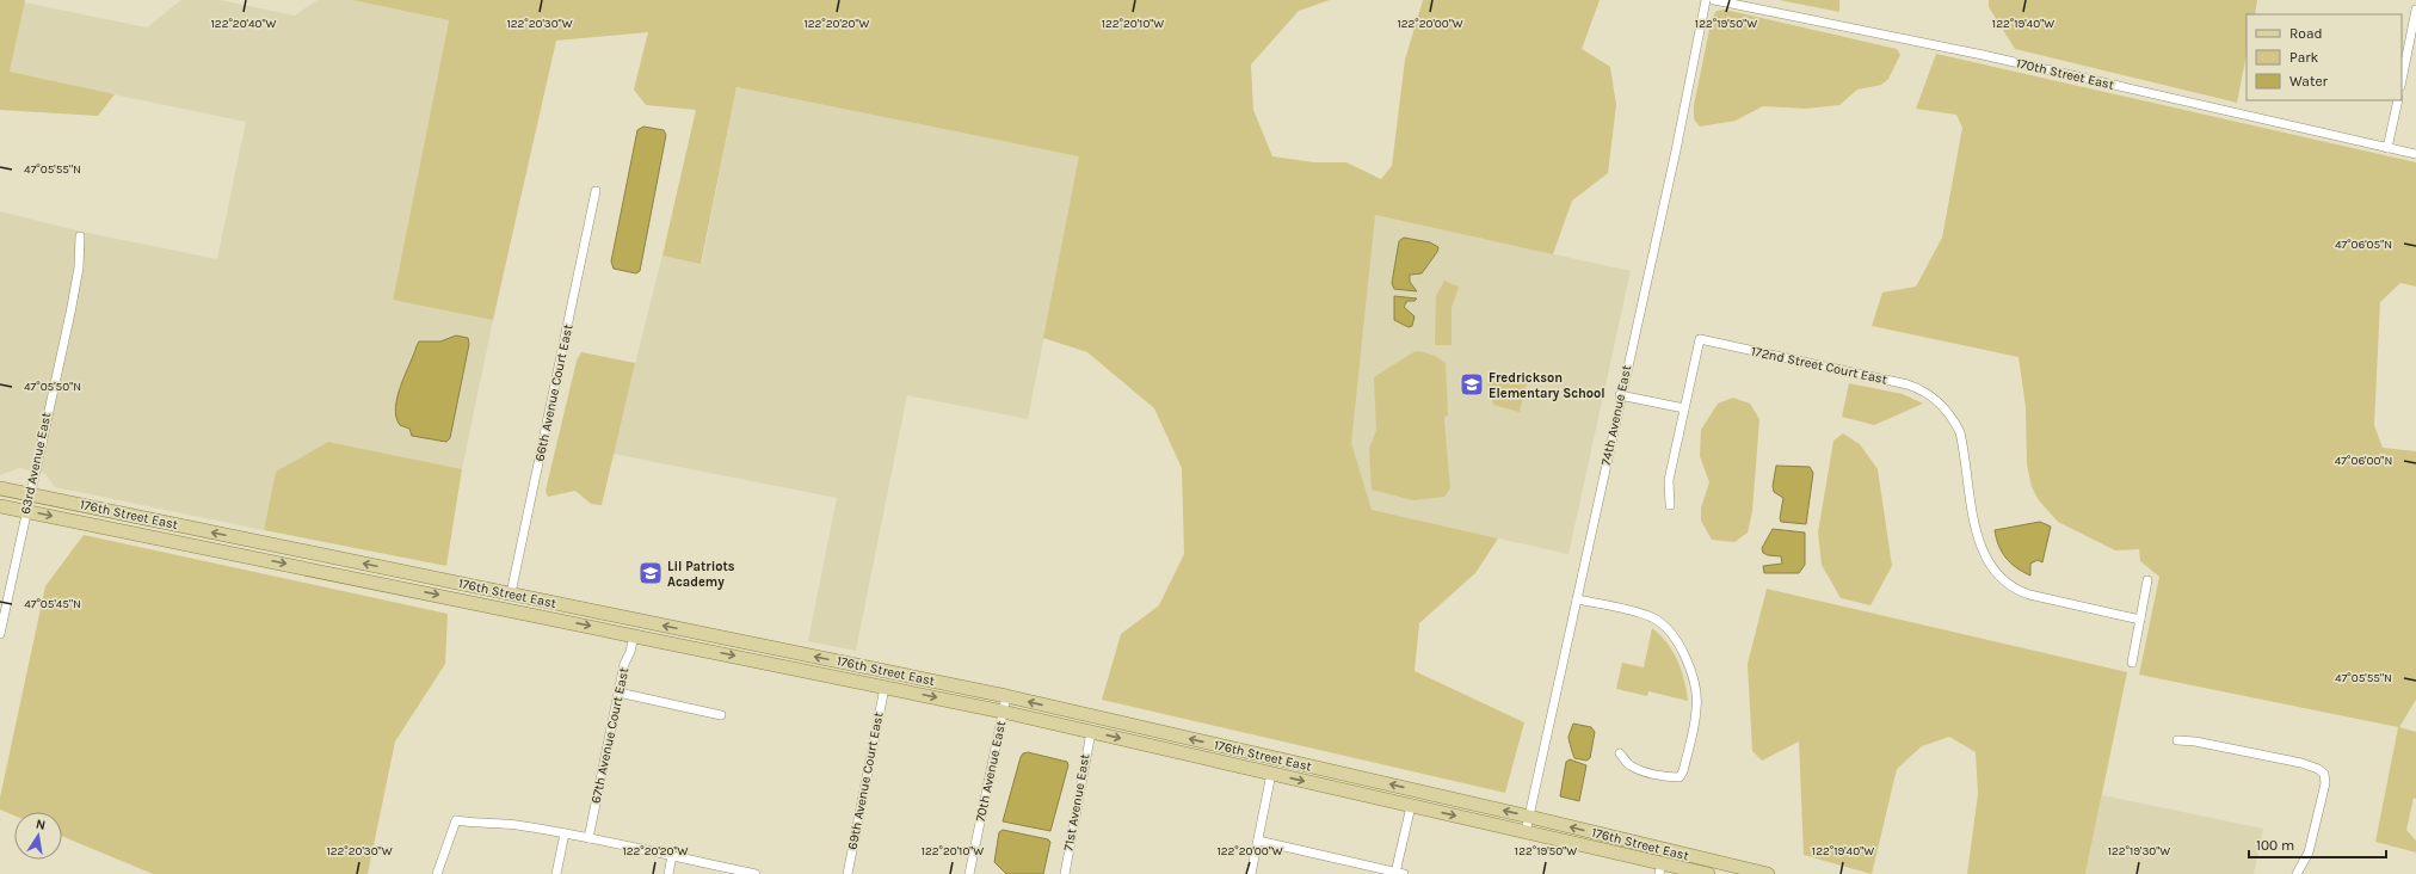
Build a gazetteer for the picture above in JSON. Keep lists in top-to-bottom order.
{
  "streets": {
    "main road": ["176th Street East"],
    "street": [
      "170th Street East",
      "172nd Street Court East",
      "66th Avenue Court East",
      "74th Avenue East",
      "63rd Avenue East",
      "67th Avenue Court East",
      "70th Avenue East",
      "69th Avenue Court East",
      "71st Avenue East"
    ]
  },
  "crossings": [
    ["66th Avenue Court East", "176th Street East"],
    ["74th Avenue East", "176th Street East"],
    ["63rd Avenue East", "176th Street East"],
    ["176th Street East", "67th Avenue Court East"],
    ["176th Street East", "70th Avenue East"],
    ["176th Street East", "69th Avenue Court East"],
    ["176th Street East", "71st Avenue East"]
  ],
  "places": {
    "school or university": ["Fredrickson Elementary School", "Lil Patriots Academy"]
  },
  "legend": ["Road", "Park", "Water"],
  "scale_bar": "100 m",
  "north": "top",
  "coordinates": [
    "122°20'40\"W",
    "122°20'30\"W",
    "122°20'20\"W",
    "122°20'10\"W",
    "122°20'00\"W",
    "122°19'50\"W",
    "122°19'40\"W",
    "47°05'55\"N",
    "47°06'05\"N",
    "47°05'50\"N",
    "47°06'00\"N",
    "47°05'45\"N",
    "122°19'30\"W"
  ]
}
